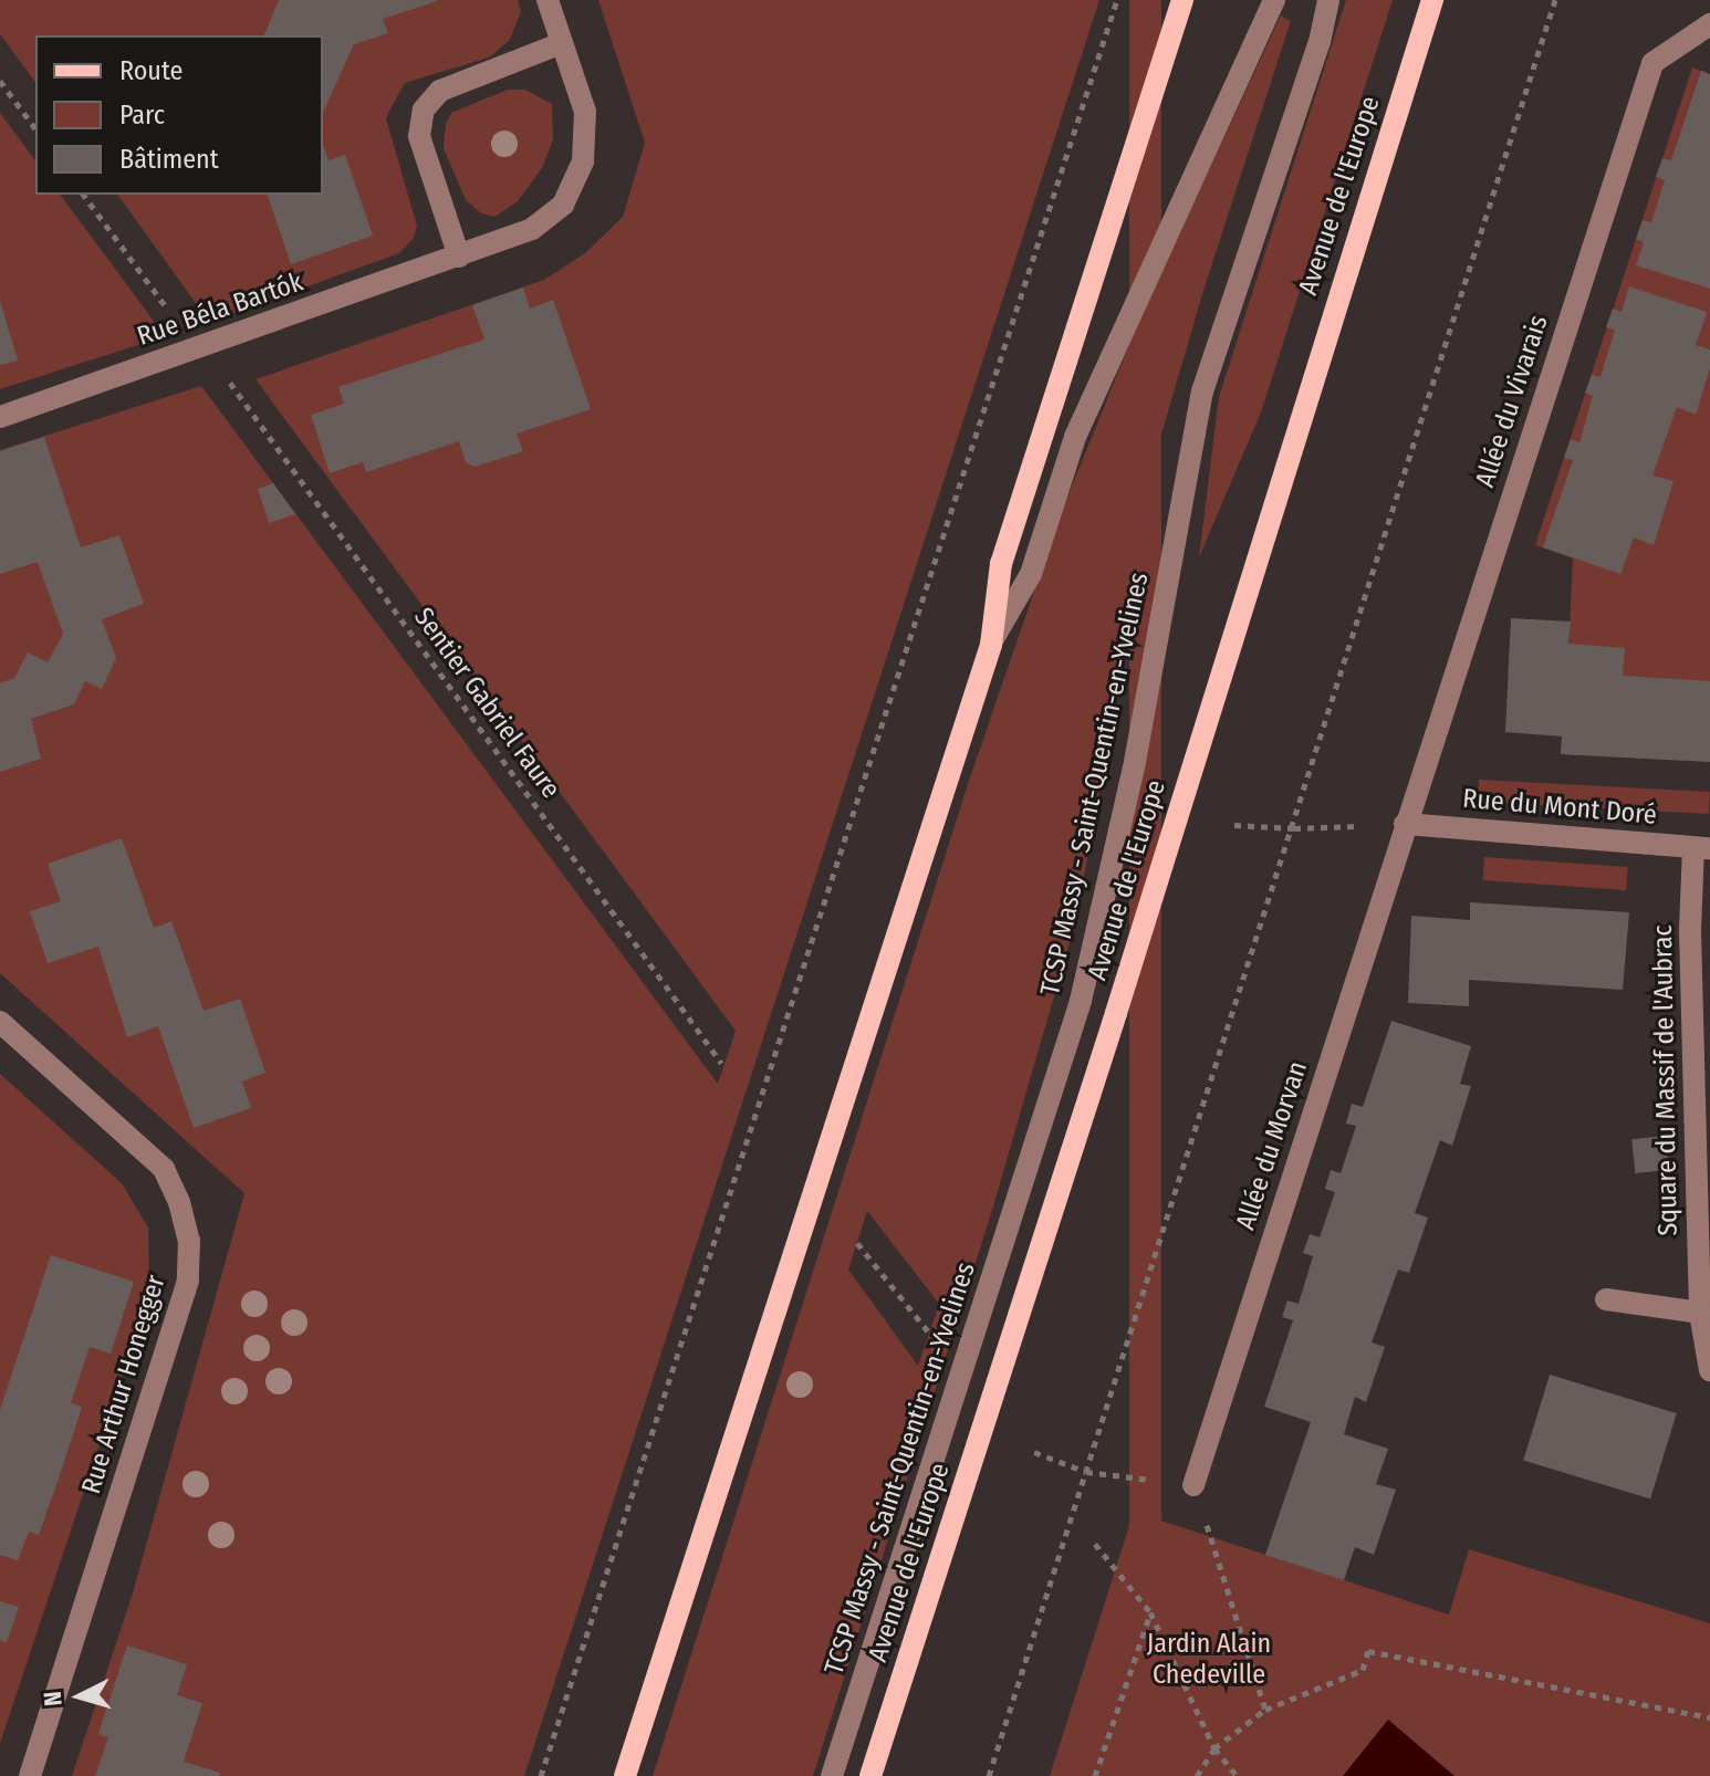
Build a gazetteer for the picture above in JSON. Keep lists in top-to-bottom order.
{
  "streets": {
    "main road": ["Avenue de l'Europe"],
    "street": [
      "Rue Béla Bartók",
      "Allée du Vivarais",
      "TCSP Massy - Saint-Quentin-en-Yvelines",
      "Rue du Mont Doré",
      "Square du Massif de l'Aubrac",
      "Allée du Morvan",
      "Rue Arthur Honegger"
    ],
    "path": ["Sentier Gabriel Faure"]
  },
  "crossings": [
    ["Allée du Vivarais", "Rue du Mont Doré"],
    ["Allée du Vivarais", "Allée du Morvan"],
    ["Rue du Mont Doré", "Square du Massif de l'Aubrac"],
    ["Rue du Mont Doré", "Allée du Morvan"]
  ],
  "parks": ["Jardin Alain Chedeville"],
  "legend": ["Route", "Parc", "Bâtiment"],
  "north": "left"
}
